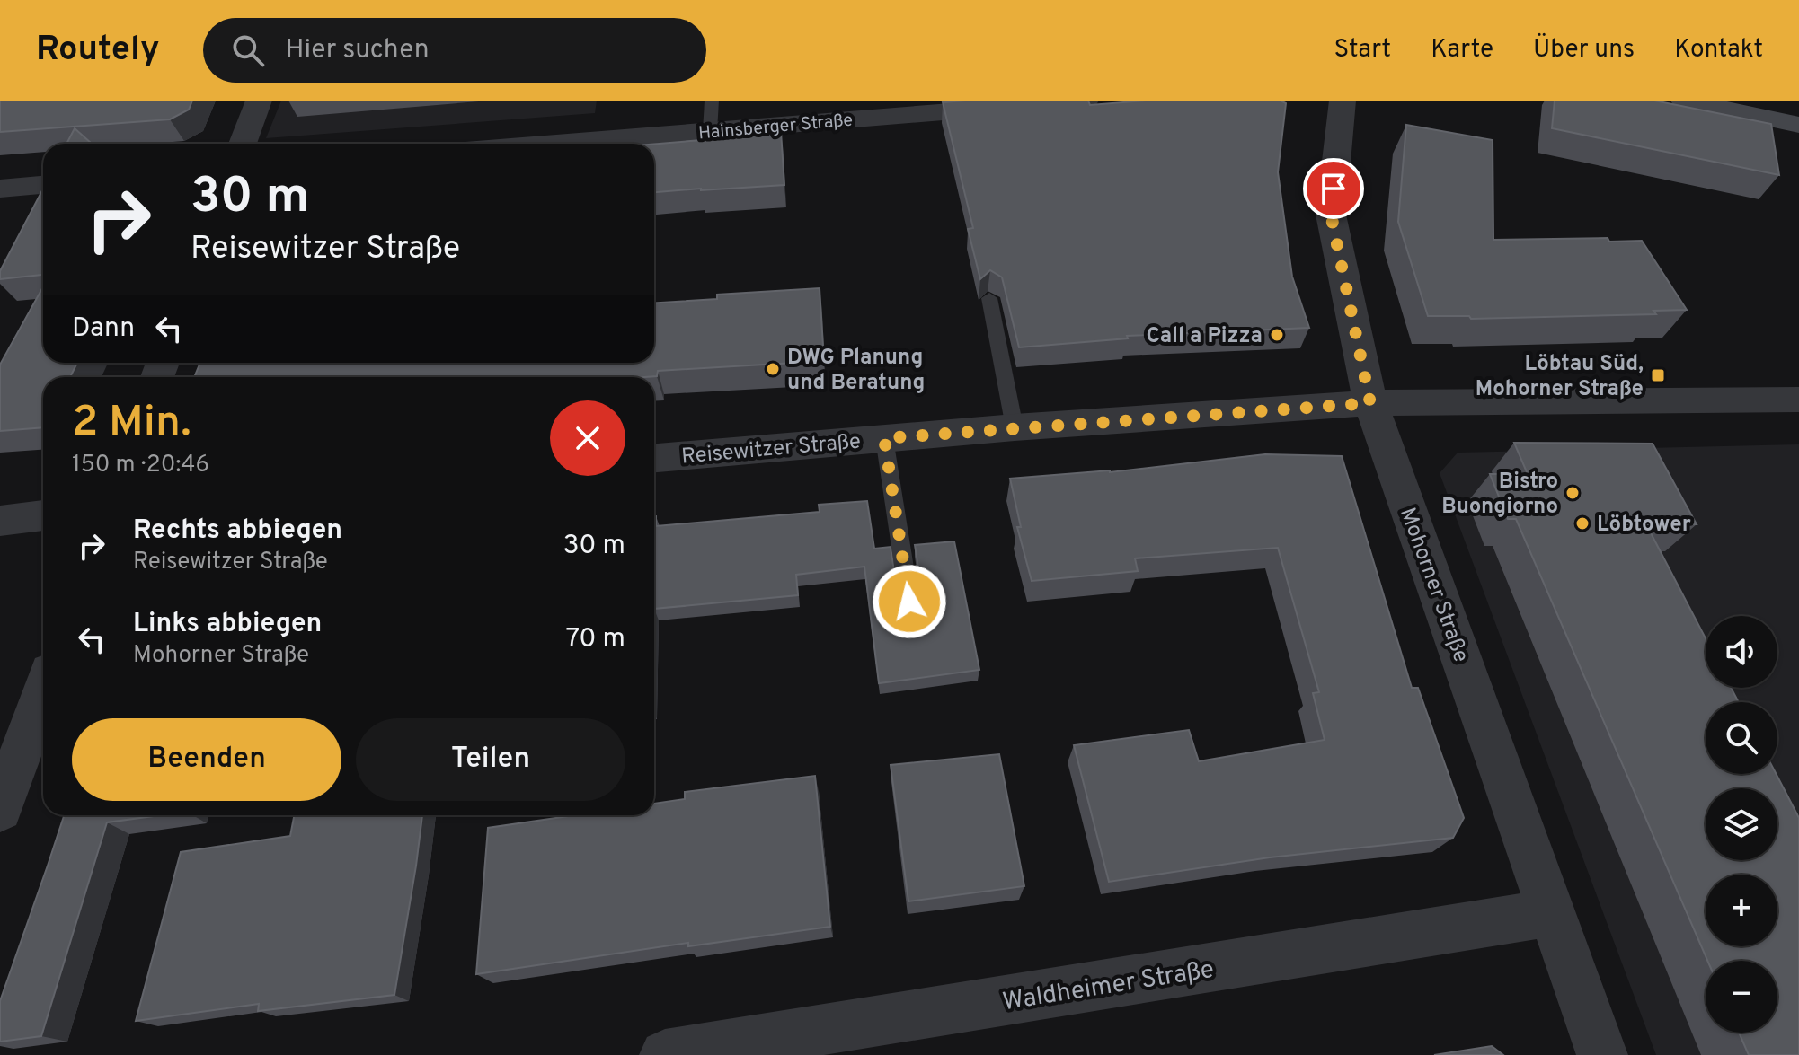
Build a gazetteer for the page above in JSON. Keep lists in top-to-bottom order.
{
  "streets": {
    "street": [
      "Hainsberger Straße",
      "Reisewitzer Straße",
      "Mohorner Straße",
      "Waldheimer Straße"
    ]
  },
  "crossings": [
    ["Reisewitzer Straße", "Mohorner Straße"],
    ["Mohorner Straße", "Waldheimer Straße"]
  ],
  "places": {
    "other": [
      "Call a Pizza",
      "DWG Planung und Beratung",
      "Bistro Buongiorno",
      "Löbtower"
    ],
    "transit": ["Löbtau Süd, Mohorner Straße"]
  },
  "page": {
    "header": "Routely",
    "search": "Hier suchen",
    "nav": [
      "Start",
      "Karte",
      "Über uns",
      "Kontakt"
    ],
    "turn": ["30 m", "Reisewitzer Straße"],
    "then": "Dann",
    "heading": ["2 Min.", "150 m · 20:46"],
    "list": [
      {
        "name": "Rechts abbiegen",
        "note": "Reisewitzer Straße",
        "value": "30 m"
      },
      {
        "name": "Links abbiegen",
        "note": "Mohorner Straße",
        "value": "70 m"
      }
    ],
    "map_buttons": ["+", "−"],
    "buttons": ["Beenden", "Teilen"]
  }
}
